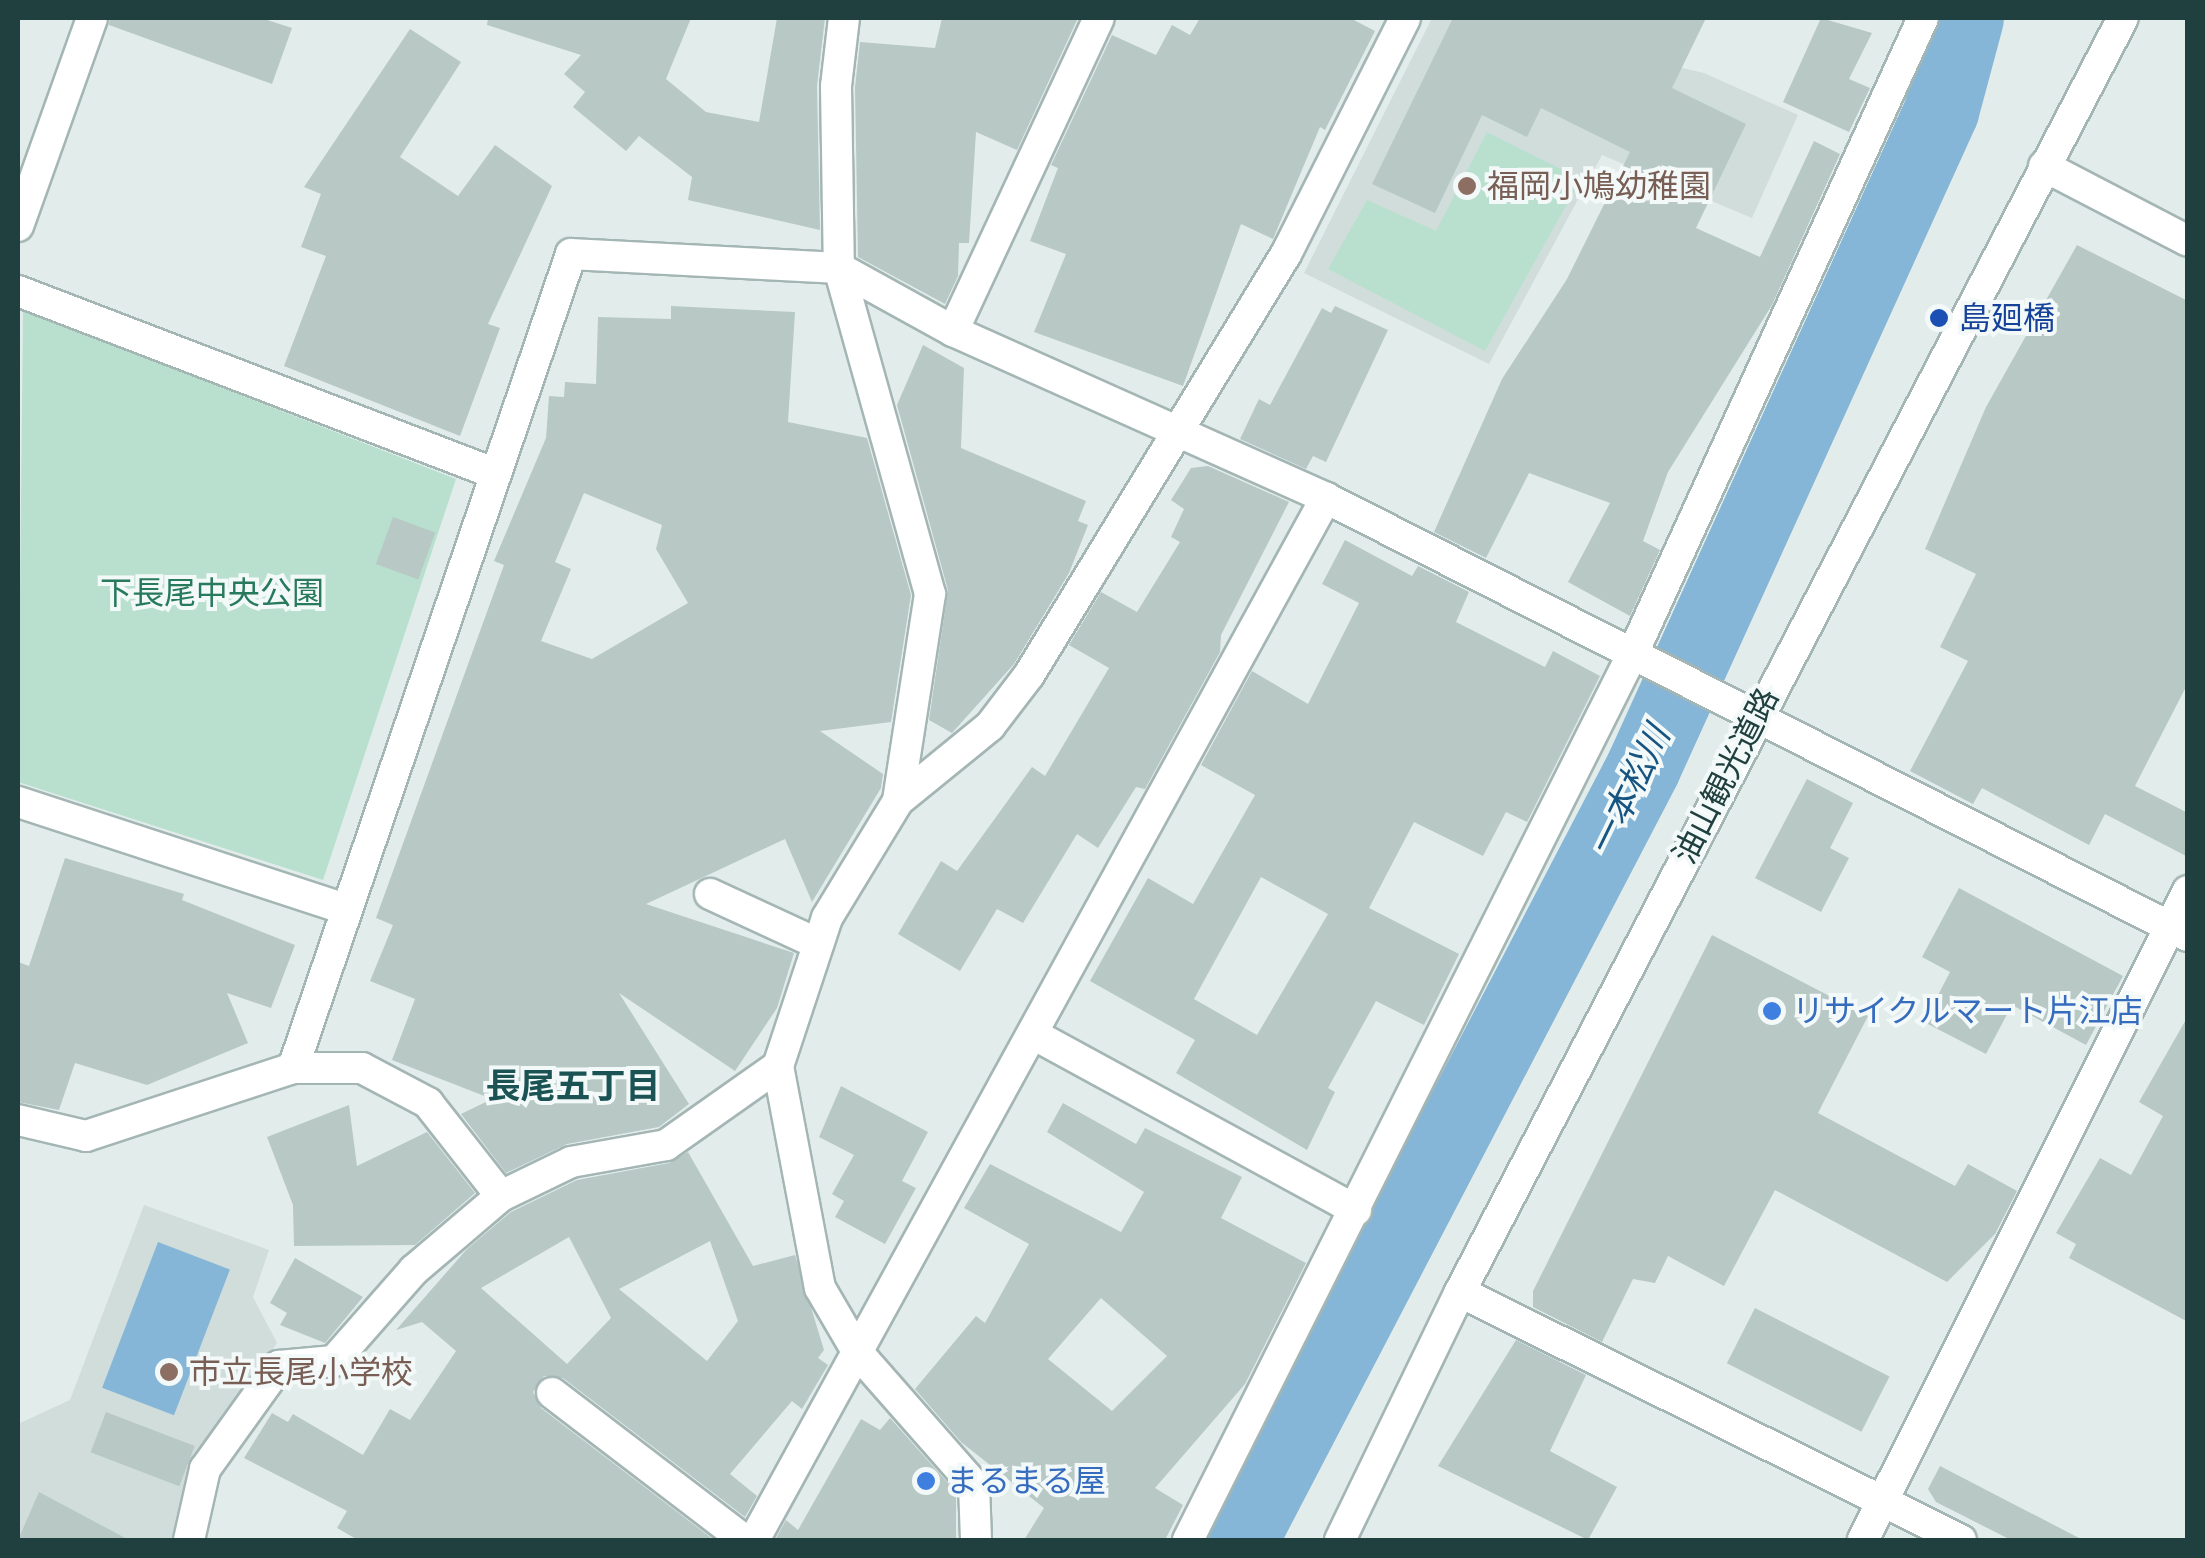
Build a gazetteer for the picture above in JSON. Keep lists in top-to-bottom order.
{
  "streets": {
    "street": ["油山観光道路"]
  },
  "districts": ["長尾五丁目"],
  "water": ["一本松川"],
  "parks": ["下長尾中央公園"],
  "places": [
    "福岡小鳩幼稚園",
    "島廻橋",
    "リサイクルマート片江店",
    "市立長尾小学校",
    "まるまる屋"
  ]
}
